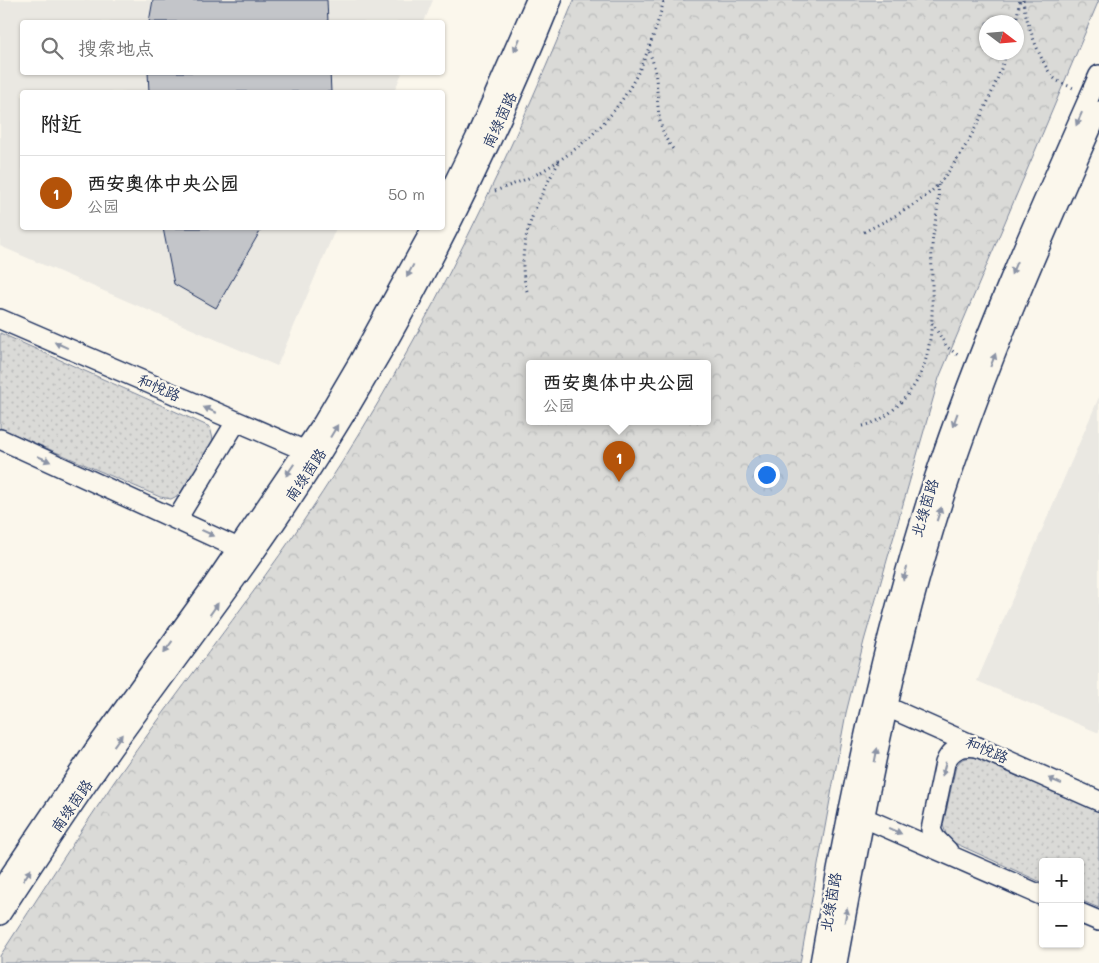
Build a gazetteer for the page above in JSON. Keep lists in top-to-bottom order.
{
  "streets": {
    "street": ["南绿茵路", "和悦路", "北绿茵路"]
  },
  "crossings": [
    ["南绿茵路", "和悦路"],
    ["和悦路", "北绿茵路"]
  ],
  "north": "right",
  "page": {
    "search": "搜索地点",
    "heading": "附近",
    "list": [
      {
        "mark": "1",
        "name": "西安奥体中央公园",
        "note": "公园",
        "value": "50 m"
      }
    ],
    "popup": ["西安奥体中央公园", "公园"],
    "pins": "1",
    "map_buttons": ["+", "−"]
  }
}
